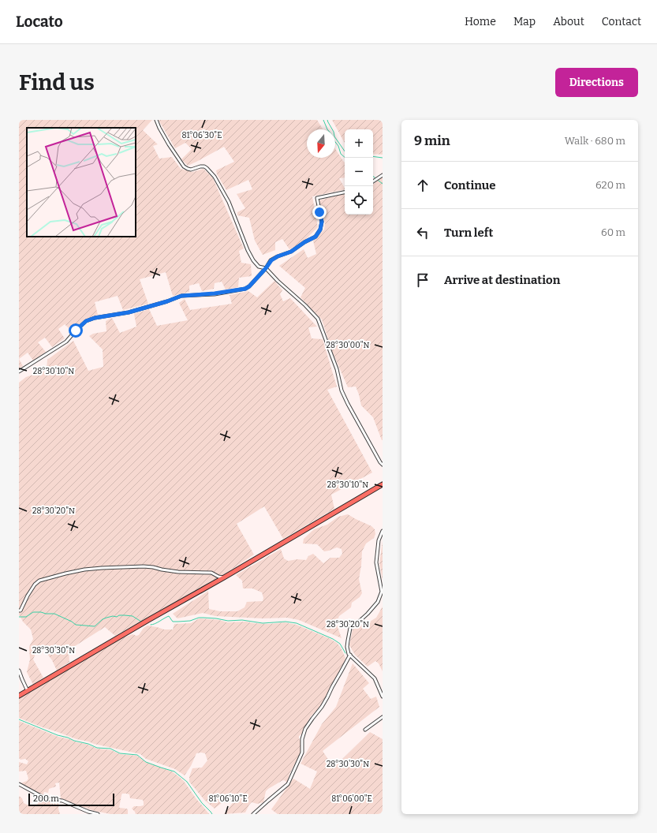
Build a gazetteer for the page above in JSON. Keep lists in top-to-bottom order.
{
  "scale_bar": "200 m",
  "north": "bottom",
  "page": {
    "header": "Locato",
    "nav": [
      "Home",
      "Map",
      "About",
      "Contact"
    ],
    "buttons": "Directions",
    "title": "Find us",
    "heading": ["9 min", "Walk · 680 m"],
    "map_buttons": ["+", "−"],
    "list": [
      ["Continue", "620 m"],
      ["Turn left", "60 m"],
      "Arrive at destination"
    ],
    "scale": "200 m"
  },
  "coordinates": [
    "81°06'30\"E",
    "28°30'00\"N",
    "28°30'10\"N",
    "28°30'20\"N",
    "28°30'30\"N",
    "81°06'10\"E",
    "81°06'00\"E"
  ]
}
